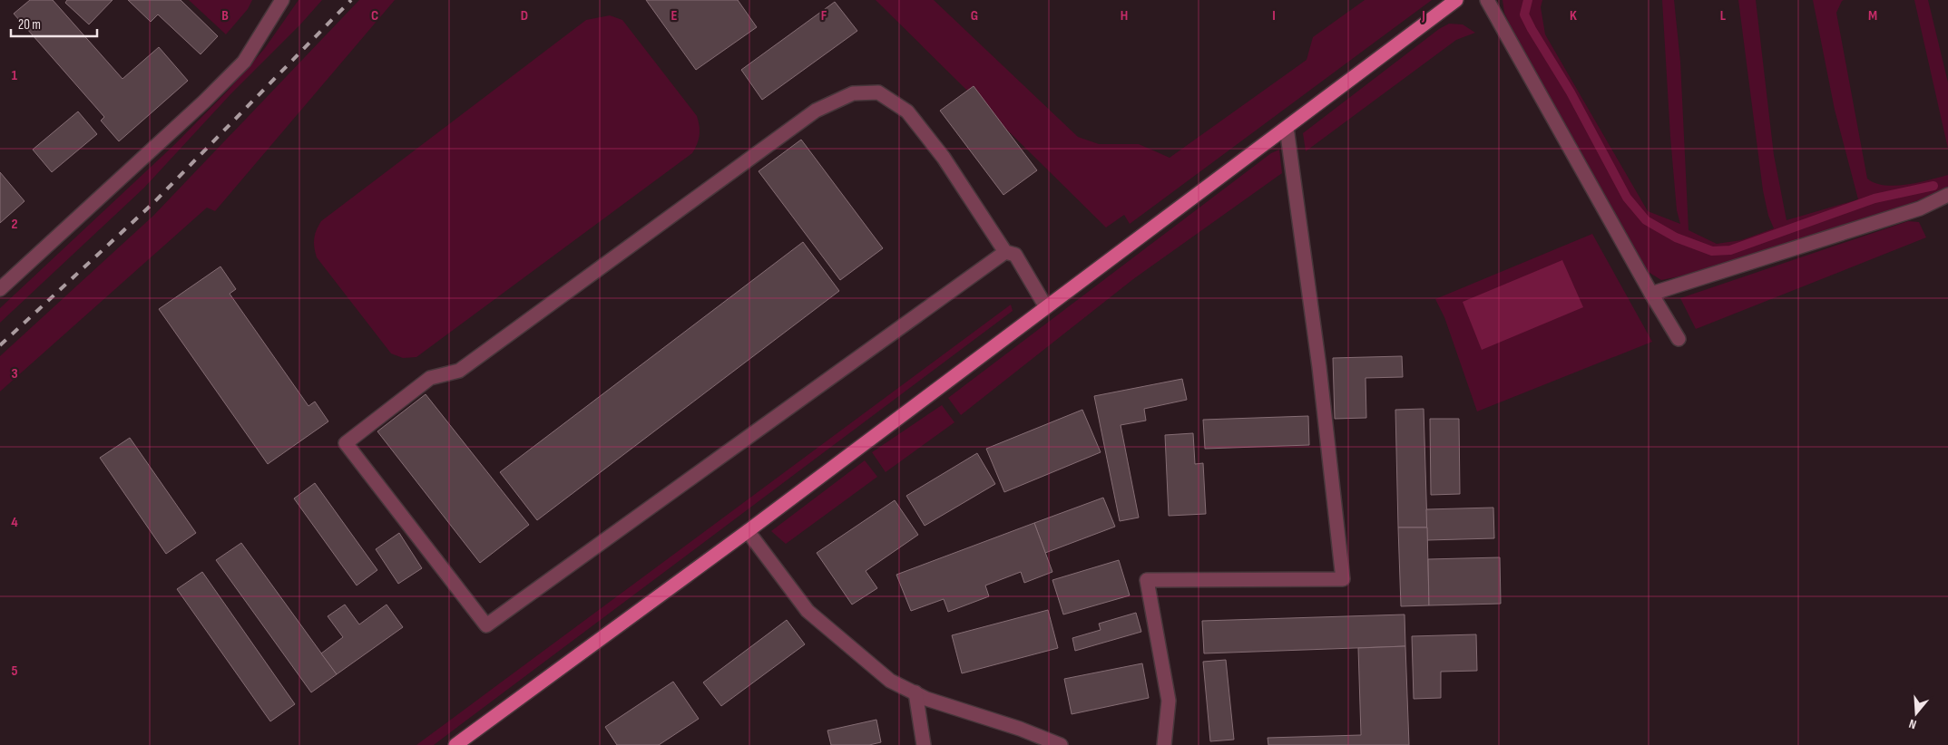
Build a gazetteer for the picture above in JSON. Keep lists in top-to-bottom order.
{
  "scale_bar": "20 m",
  "north": "bottom",
  "grid": {
    "columns": [
      "B",
      "C",
      "D",
      "E",
      "F",
      "G",
      "H",
      "I",
      "J",
      "K",
      "L",
      "M"
    ],
    "rows": [
      "1",
      "2",
      "3",
      "4",
      "5"
    ]
  }
}
